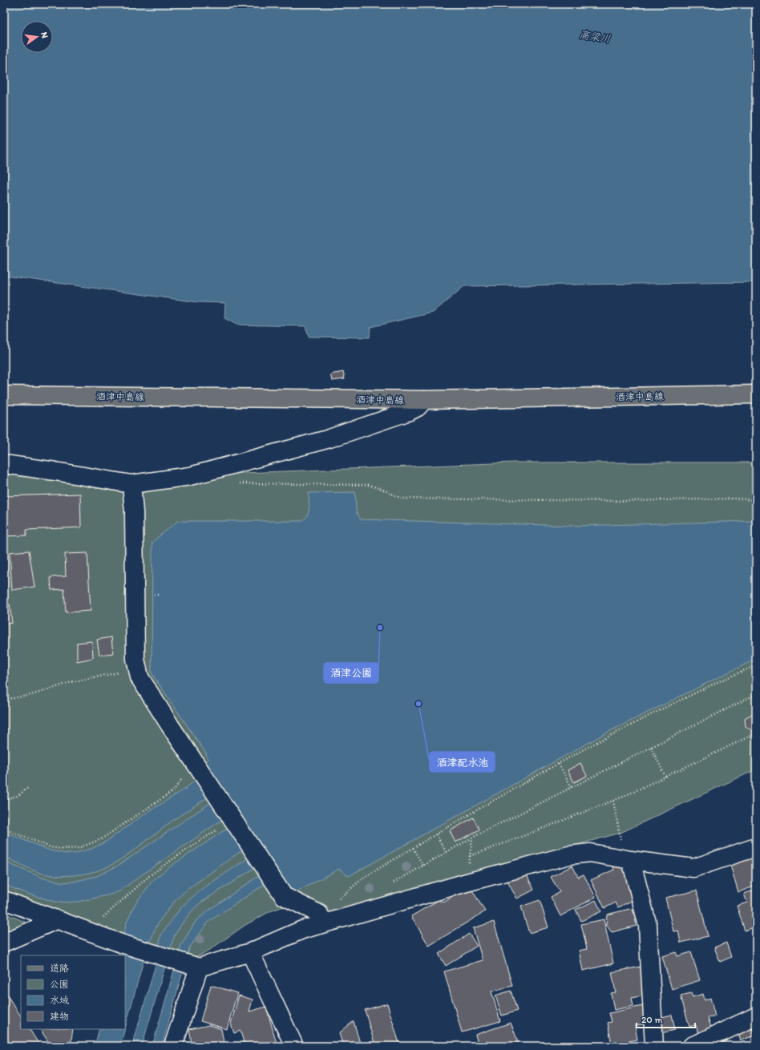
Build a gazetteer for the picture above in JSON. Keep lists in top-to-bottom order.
{
  "streets": {
    "main road": ["酒津中島線"]
  },
  "water": ["高梁川"],
  "places": ["酒津公園", "酒津配水池"],
  "legend": [
    "道路",
    "公園",
    "水域",
    "建物"
  ],
  "scale_bar": "20 m",
  "north": "right"
}
